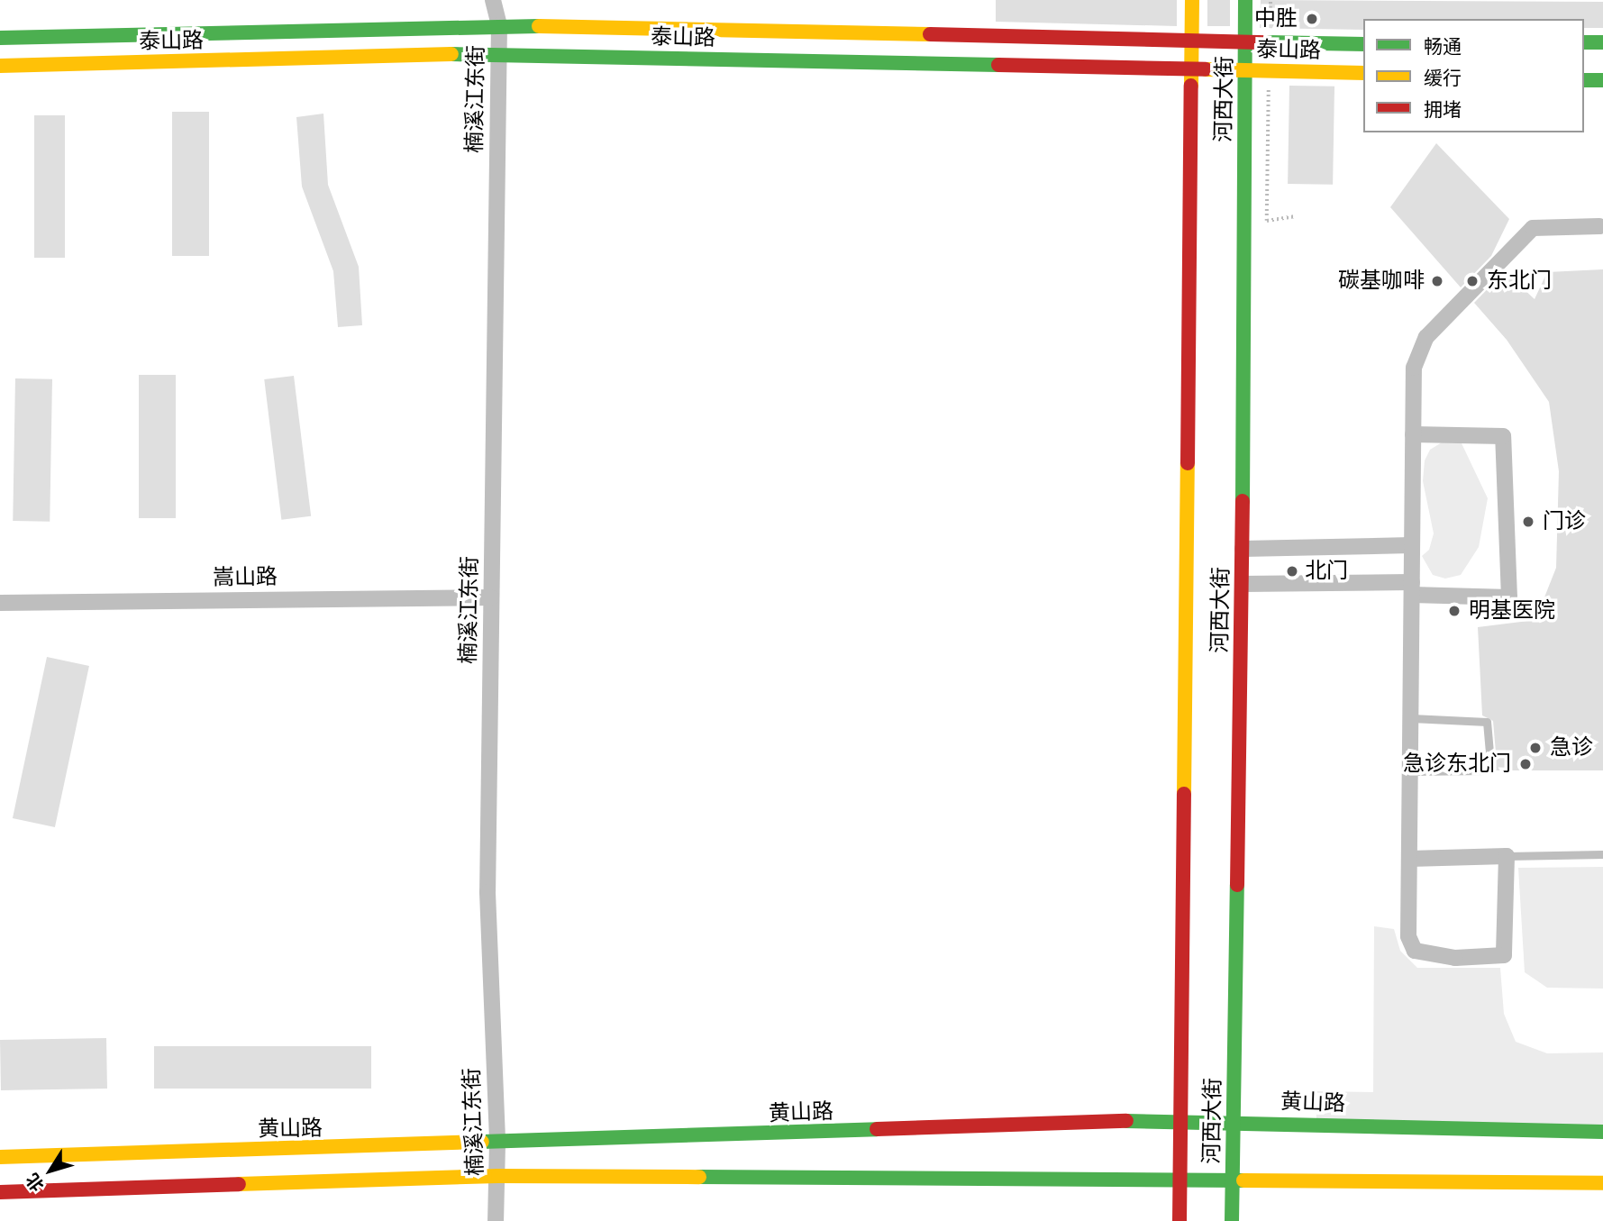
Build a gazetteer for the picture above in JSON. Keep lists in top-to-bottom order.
{
  "streets": {
    "main road": ["泰山路", "河西大街", "黄山路"],
    "street": ["楠溪江东街", "嵩山路"]
  },
  "crossings": [
    ["泰山路", "楠溪江东街"],
    ["泰山路", "河西大街"],
    ["楠溪江东街", "嵩山路"],
    ["楠溪江东街", "黄山路"],
    ["河西大街", "黄山路"]
  ],
  "places": [
    "中胜",
    "碳基咖啡",
    "东北门",
    "门诊",
    "北门",
    "明基医院",
    "急诊",
    "急诊东北门"
  ],
  "legend": ["畅通", "缓行", "拥堵"],
  "north": "bottom left"
}
